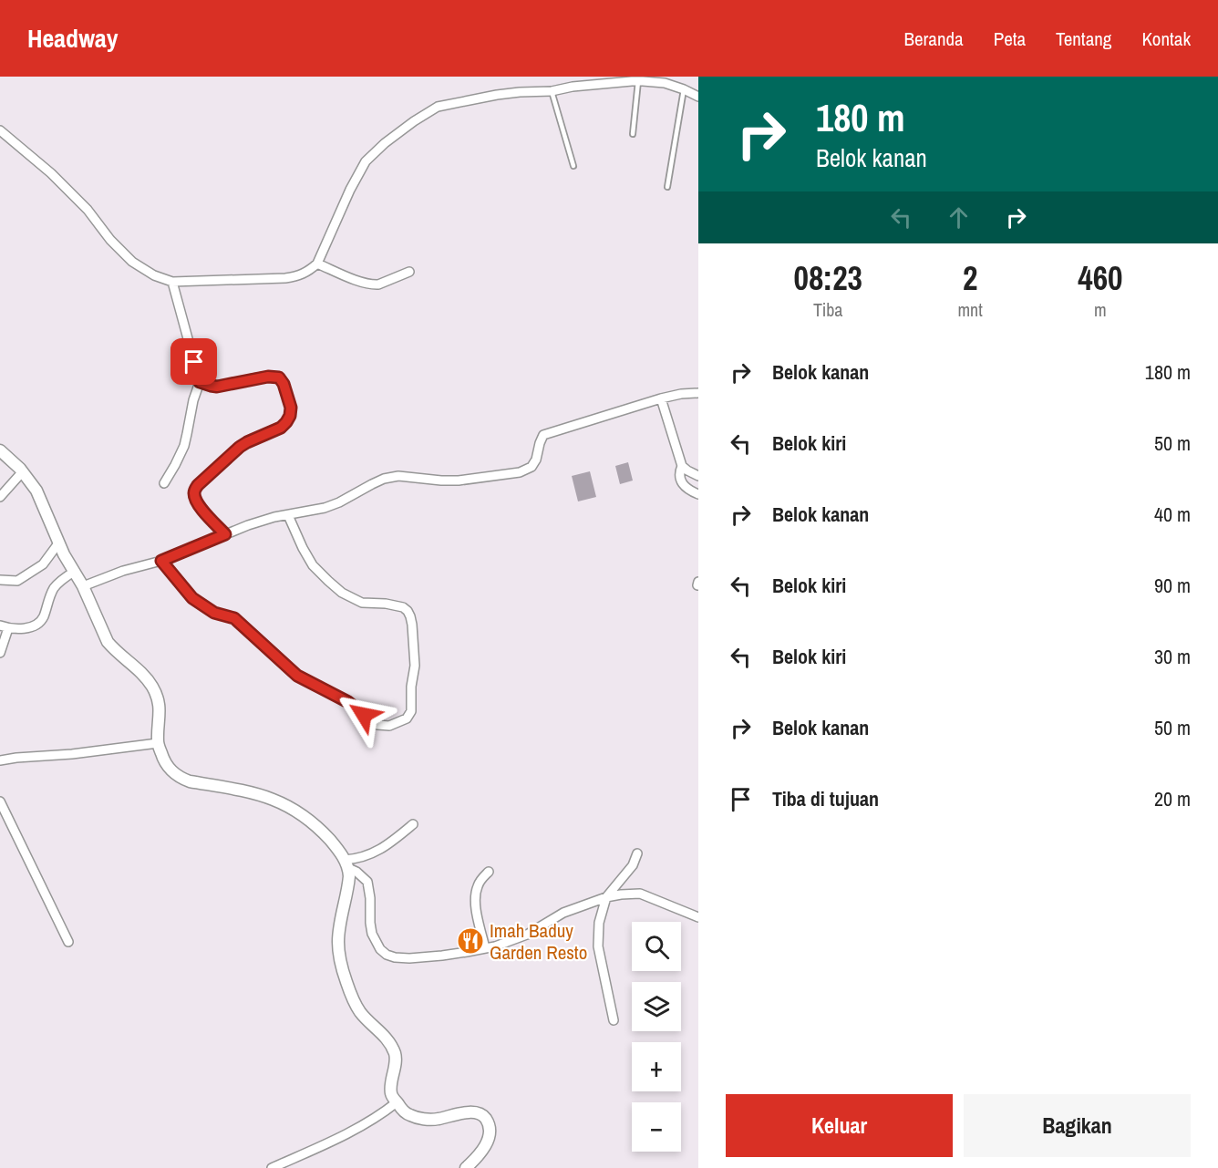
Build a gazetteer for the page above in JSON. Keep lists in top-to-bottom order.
{
  "places": {
    "restaurant": ["Imah Baduy Garden Resto"]
  },
  "page": {
    "header": "Headway",
    "nav": [
      "Beranda",
      "Peta",
      "Tentang",
      "Kontak"
    ],
    "turn": ["180 m", "Belok kanan"],
    "eta": [
      "08:23",
      "Tiba",
      "2",
      "mnt",
      "460",
      "m"
    ],
    "list": [
      {
        "name": "Belok kanan",
        "value": "180 m"
      },
      {
        "name": "Belok kiri",
        "value": "50 m"
      },
      {
        "name": "Belok kanan",
        "value": "40 m"
      },
      {
        "name": "Belok kiri",
        "value": "90 m"
      },
      {
        "name": "Belok kiri",
        "value": "30 m"
      },
      {
        "name": "Belok kanan",
        "value": "50 m"
      },
      {
        "name": "Tiba di tujuan",
        "value": "20 m"
      }
    ],
    "map_buttons": ["+", "−"],
    "buttons": ["Keluar", "Bagikan"]
  }
}
